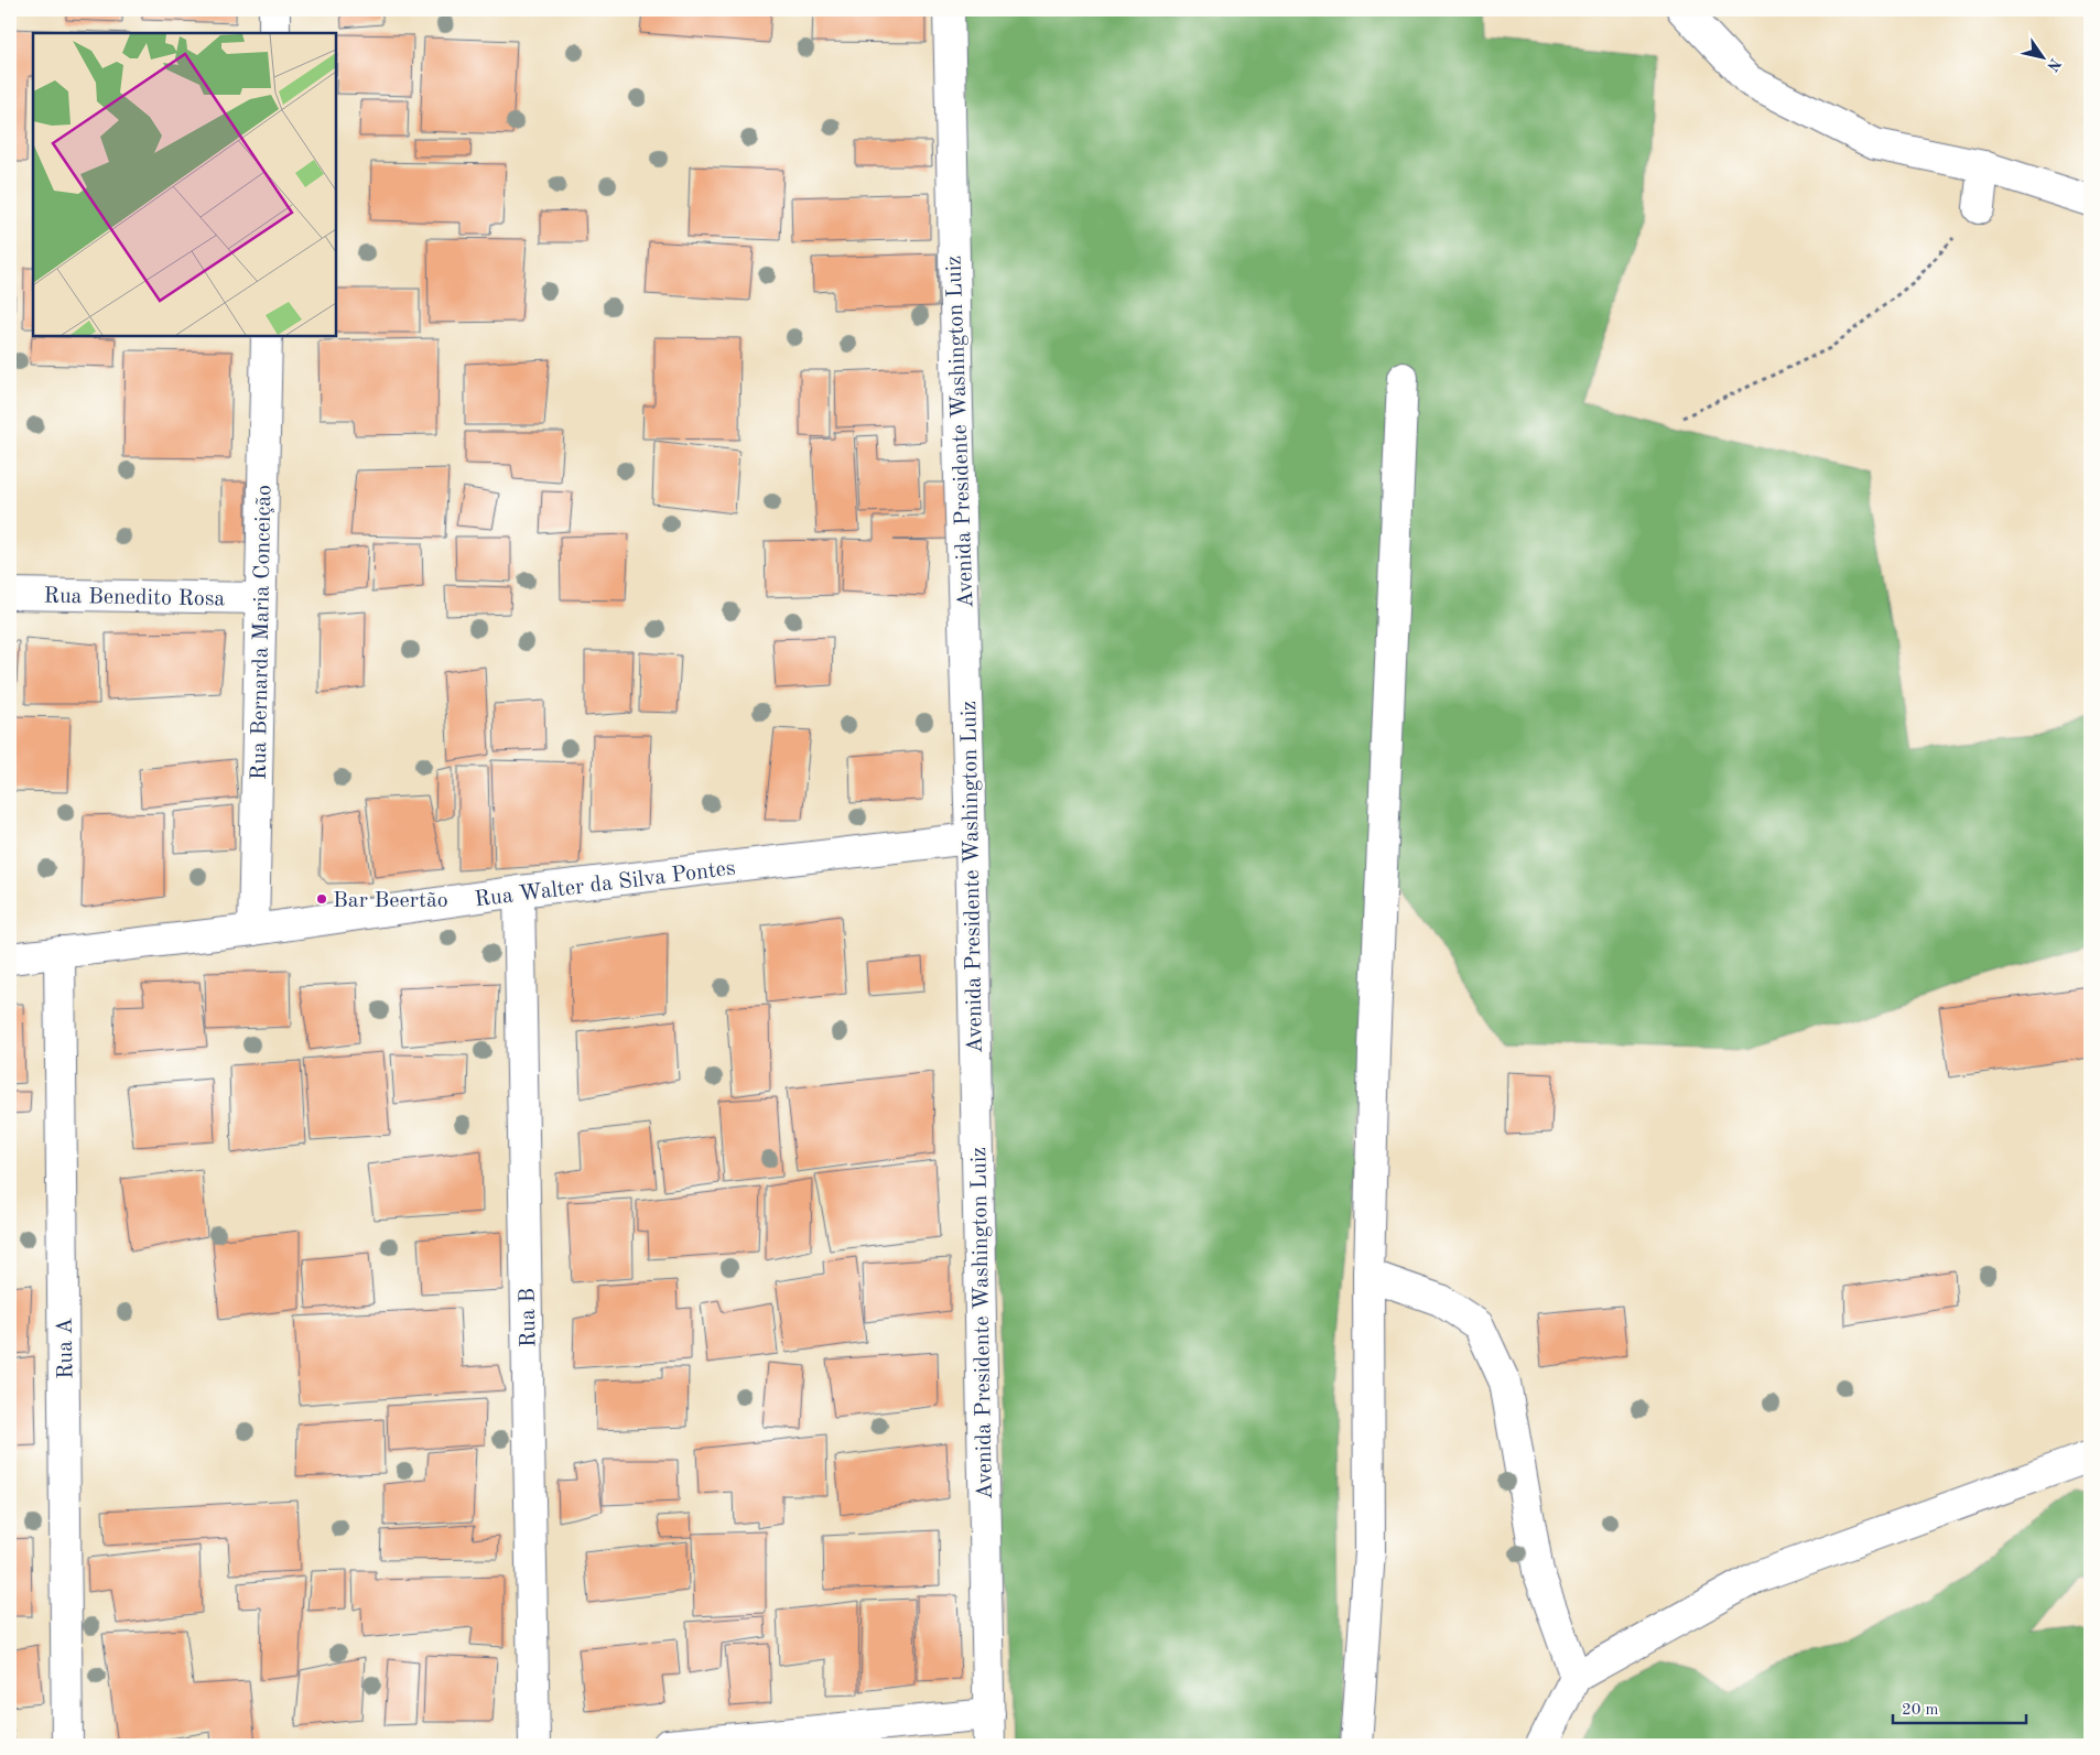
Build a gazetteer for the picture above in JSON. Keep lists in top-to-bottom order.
{
  "streets": {
    "street": [
      "Avenida Presidente Washington Luiz",
      "Rua Benedito Rosa",
      "Rua Bernarda Maria Conceição",
      "Rua Walter da Silva Pontes",
      "Rua B",
      "Rua A"
    ]
  },
  "crossings": [
    ["Avenida Presidente Washington Luiz", "Rua Walter da Silva Pontes"],
    ["Rua Benedito Rosa", "Rua Bernarda Maria Conceição"],
    ["Rua Bernarda Maria Conceição", "Rua Walter da Silva Pontes"],
    ["Rua Walter da Silva Pontes", "Rua B"],
    ["Rua Walter da Silva Pontes", "Rua A"]
  ],
  "places": ["Bar Beertão"],
  "scale_bar": "20 m",
  "north": "bottom right"
}
